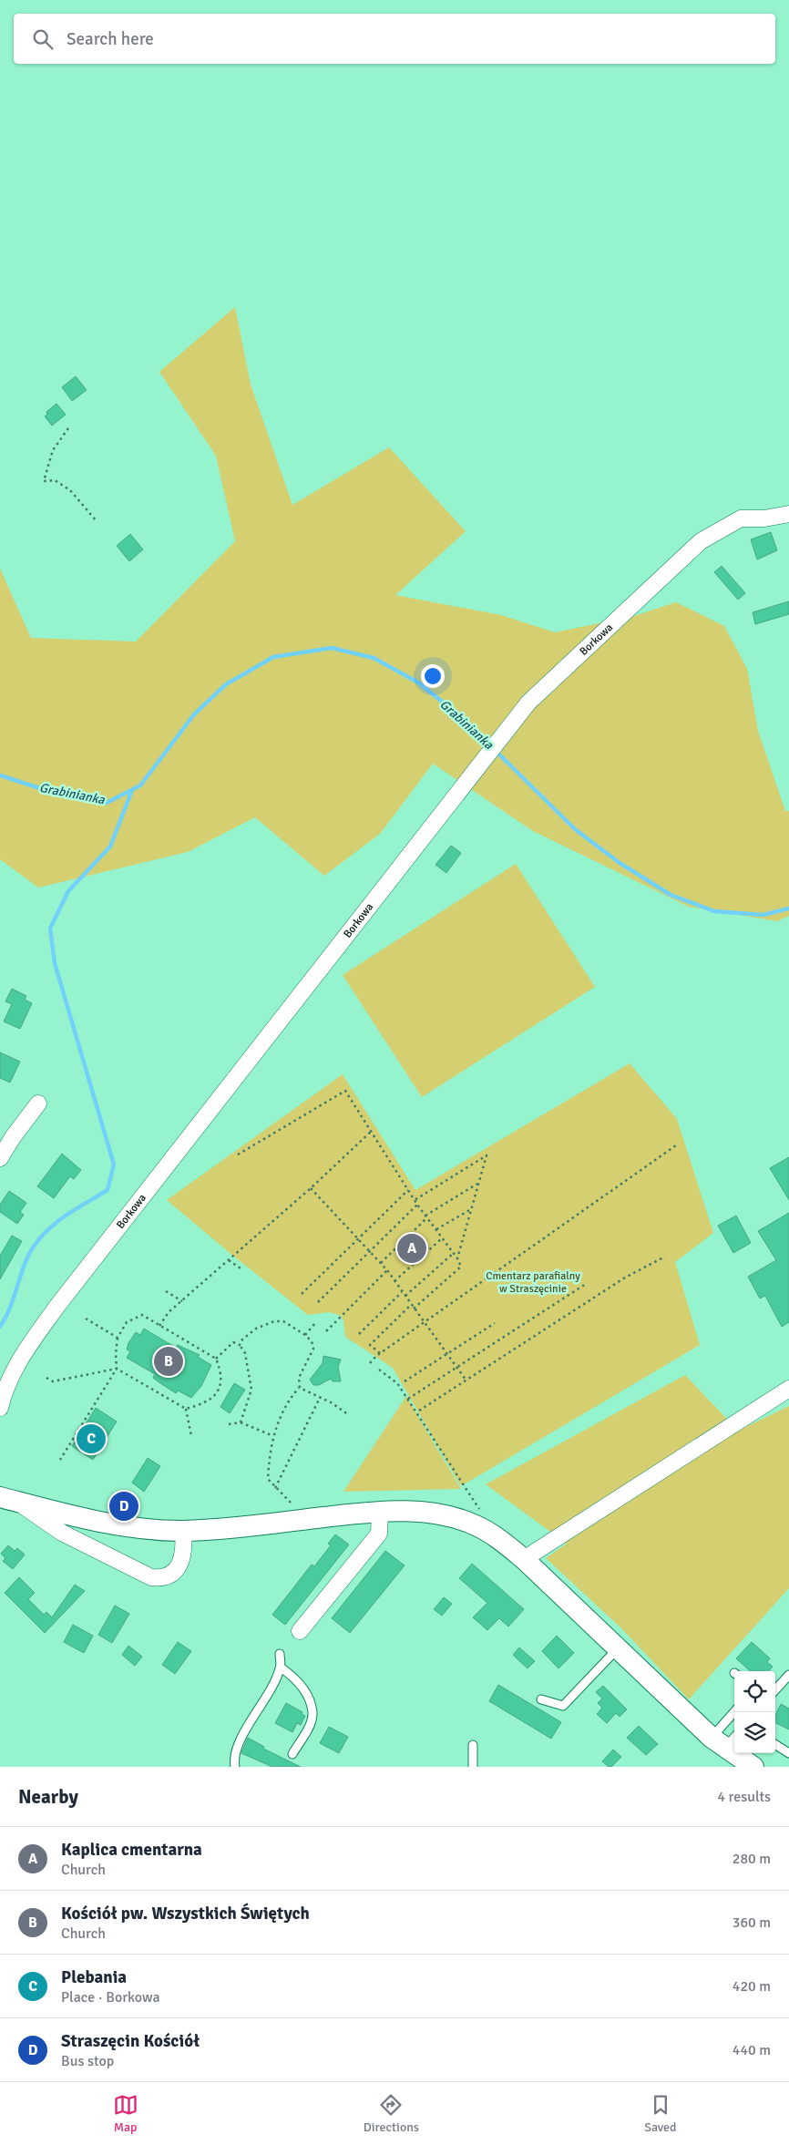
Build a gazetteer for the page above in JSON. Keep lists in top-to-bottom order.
{
  "streets": {
    "street": ["Borkowa"]
  },
  "water": ["Grabinianka"],
  "parks": ["Cmentarz parafialny w Straszęcinie"],
  "page": {
    "search": "Search here",
    "pins": [
      "A",
      "B",
      "C",
      "D"
    ],
    "heading": ["Nearby", "4 results"],
    "list": [
      {
        "mark": "A",
        "name": "Kaplica cmentarna",
        "note": "Church",
        "value": "280 m"
      },
      {
        "mark": "B",
        "name": "Kościół pw. Wszystkich Świętych",
        "note": "Church",
        "value": "360 m"
      },
      {
        "mark": "C",
        "name": "Plebania",
        "note": "Place · Borkowa",
        "value": "420 m"
      },
      {
        "mark": "D",
        "name": "Straszęcin Kościół",
        "note": "Bus stop",
        "value": "440 m"
      }
    ],
    "nav": ["Map", "Directions", "Saved"]
  }
}
